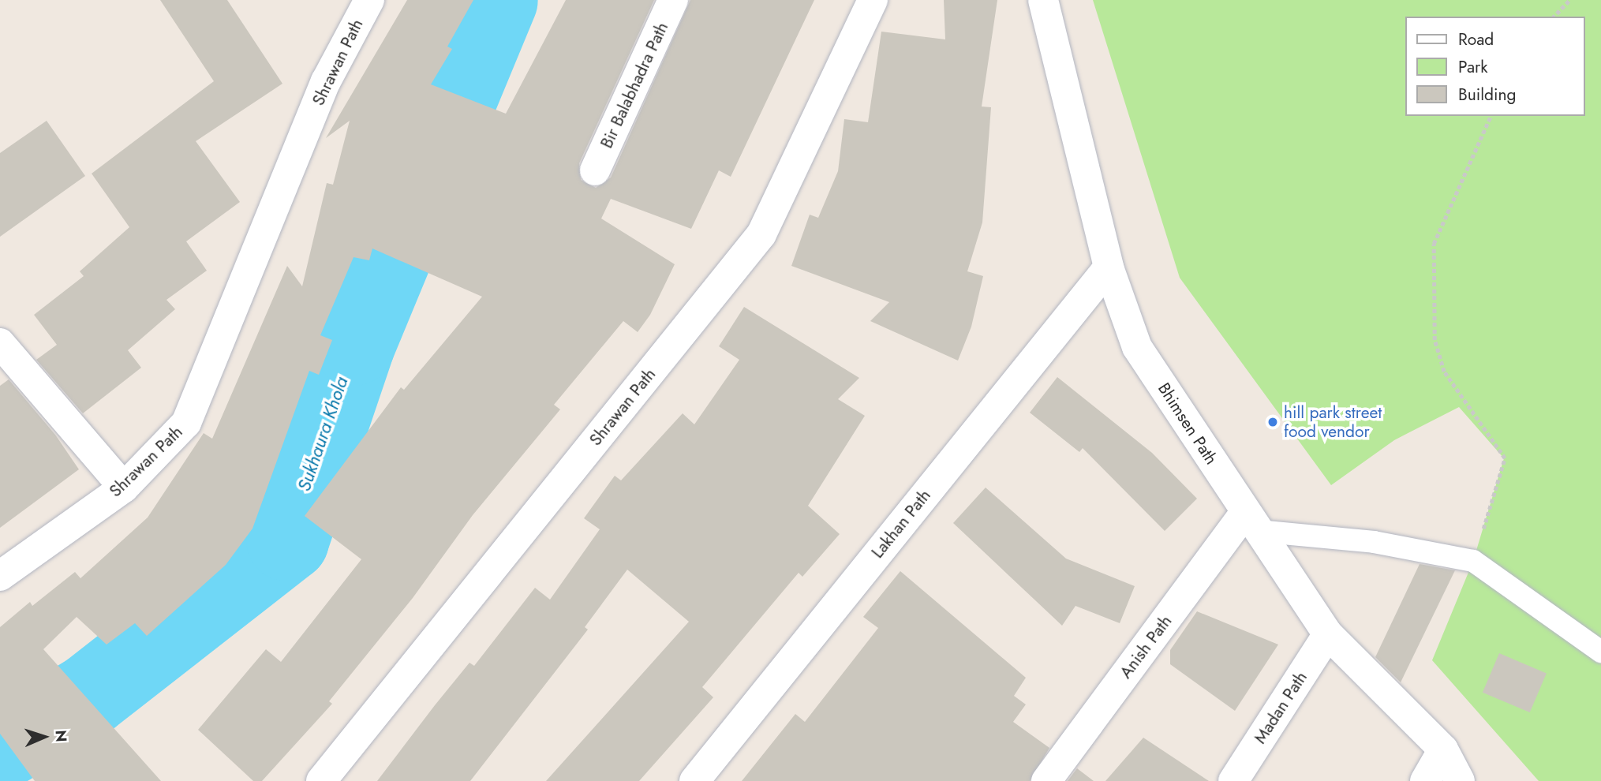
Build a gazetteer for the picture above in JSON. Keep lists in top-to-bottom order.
{
  "streets": {
    "street": [
      "Shrawan Path",
      "Bir Balabhadra Path",
      "Bhimsen Path",
      "Lakhan Path",
      "Anish Path",
      "Madan Path"
    ]
  },
  "crossings": [
    ["Bhimsen Path", "Lakhan Path"],
    ["Bhimsen Path", "Anish Path"],
    ["Bhimsen Path", "Madan Path"]
  ],
  "water": ["Sukhaura Khola"],
  "places": ["hill park street food vendor"],
  "legend": ["Road", "Park", "Building"],
  "north": "right"
}
